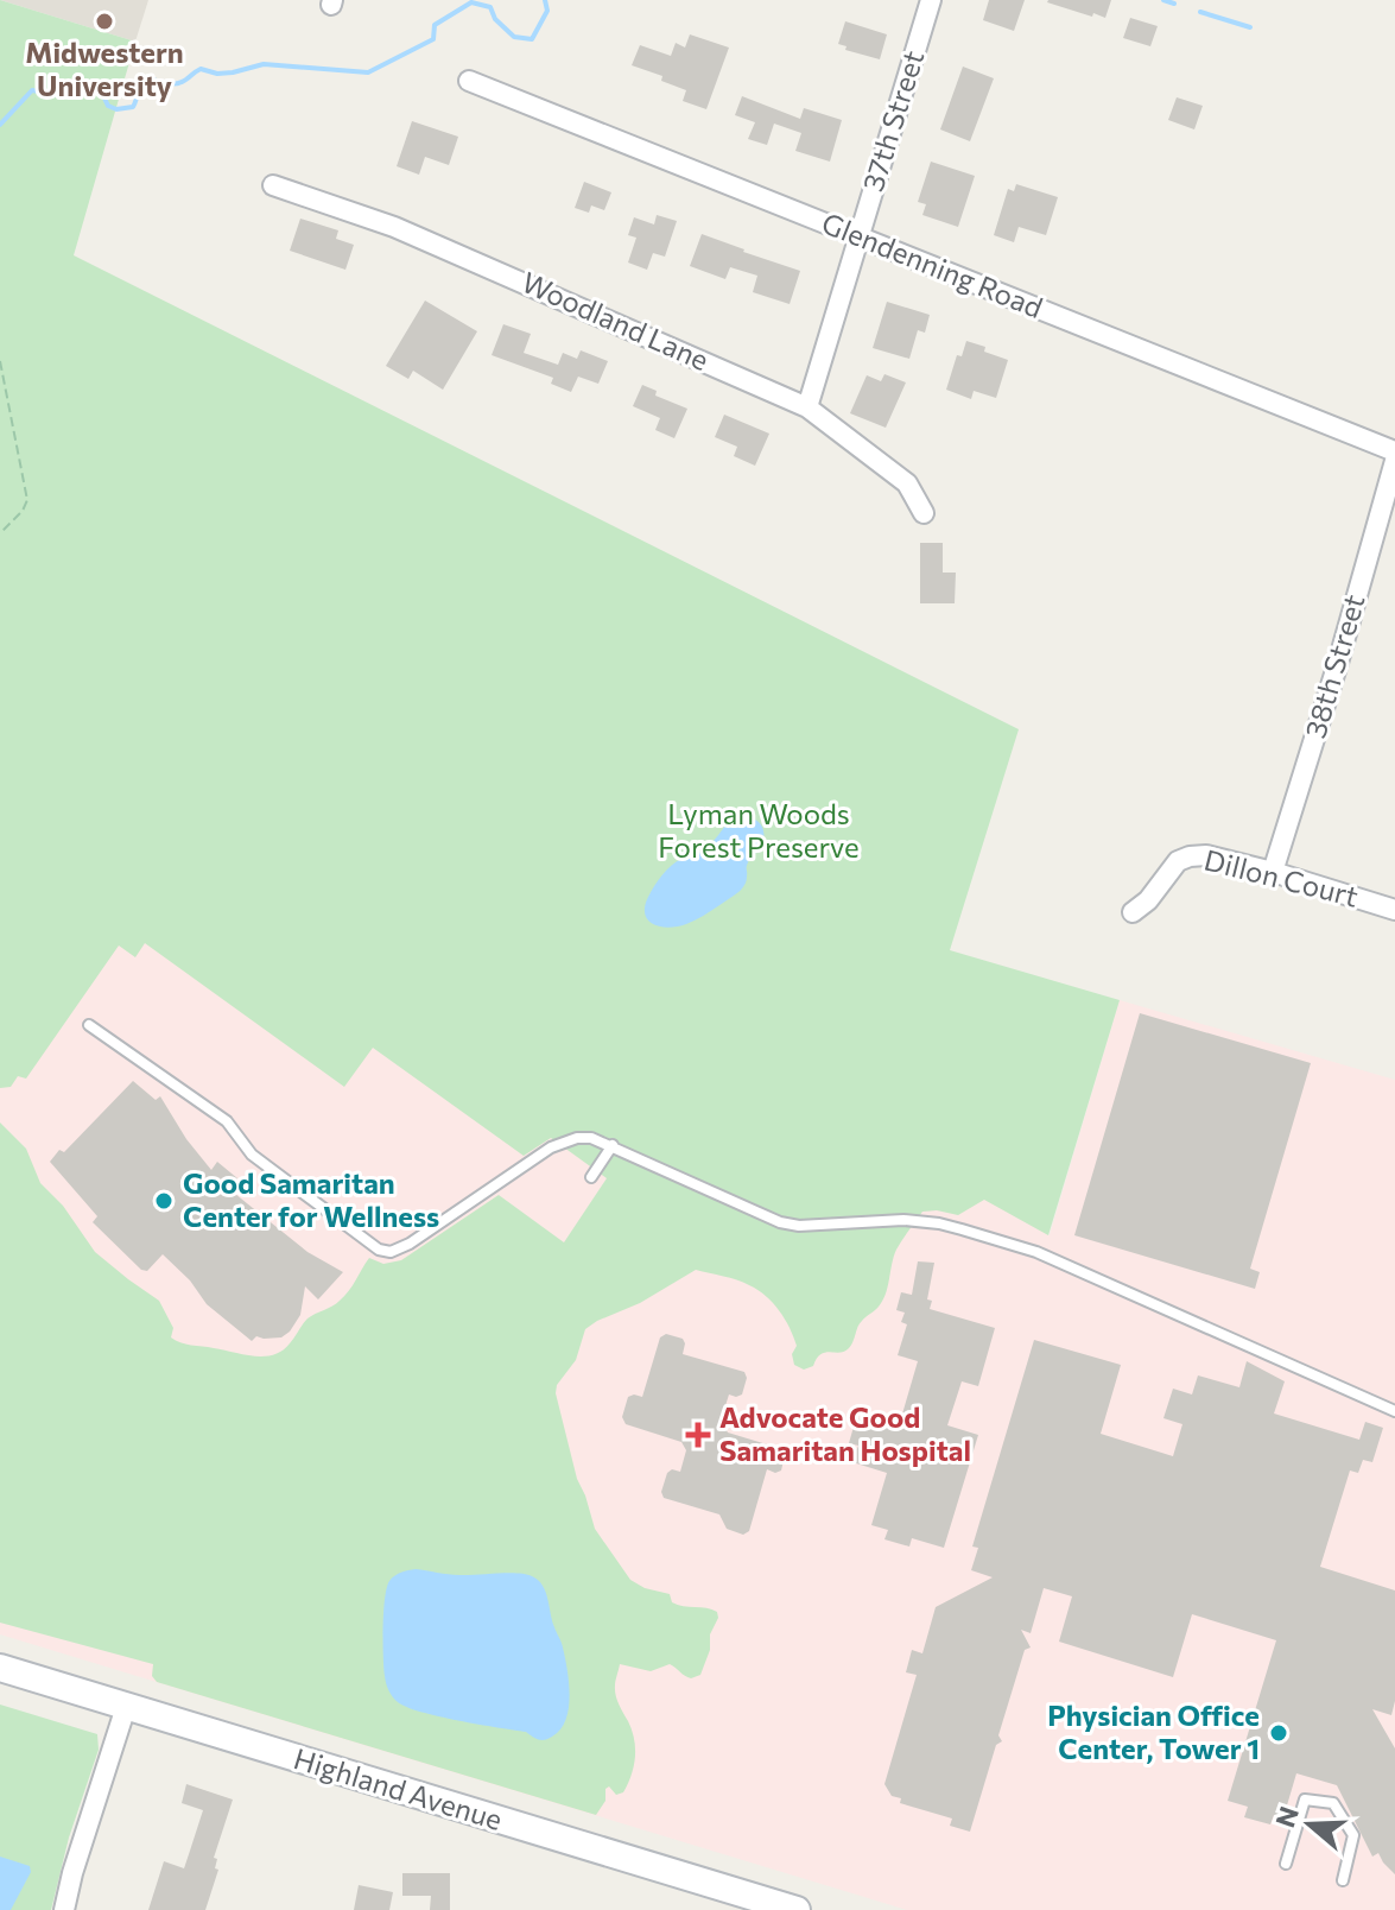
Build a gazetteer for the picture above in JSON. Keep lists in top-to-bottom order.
{
  "streets": {
    "main road": ["Highland Avenue"],
    "street": [
      "37th Street",
      "Glendenning Road",
      "Woodland Lane",
      "38th Street",
      "Dillon Court"
    ]
  },
  "crossings": [
    ["37th Street", "Glendenning Road"],
    ["37th Street", "Woodland Lane"],
    ["38th Street", "Dillon Court"]
  ],
  "parks": ["Lyman Woods Forest Preserve"],
  "places": {
    "other": ["Midwestern University", "Good Samaritan Center for Wellness", "Physician Office Center, Tower 1"],
    "health": ["Advocate Good Samaritan Hospital"]
  },
  "north": "left"
}
